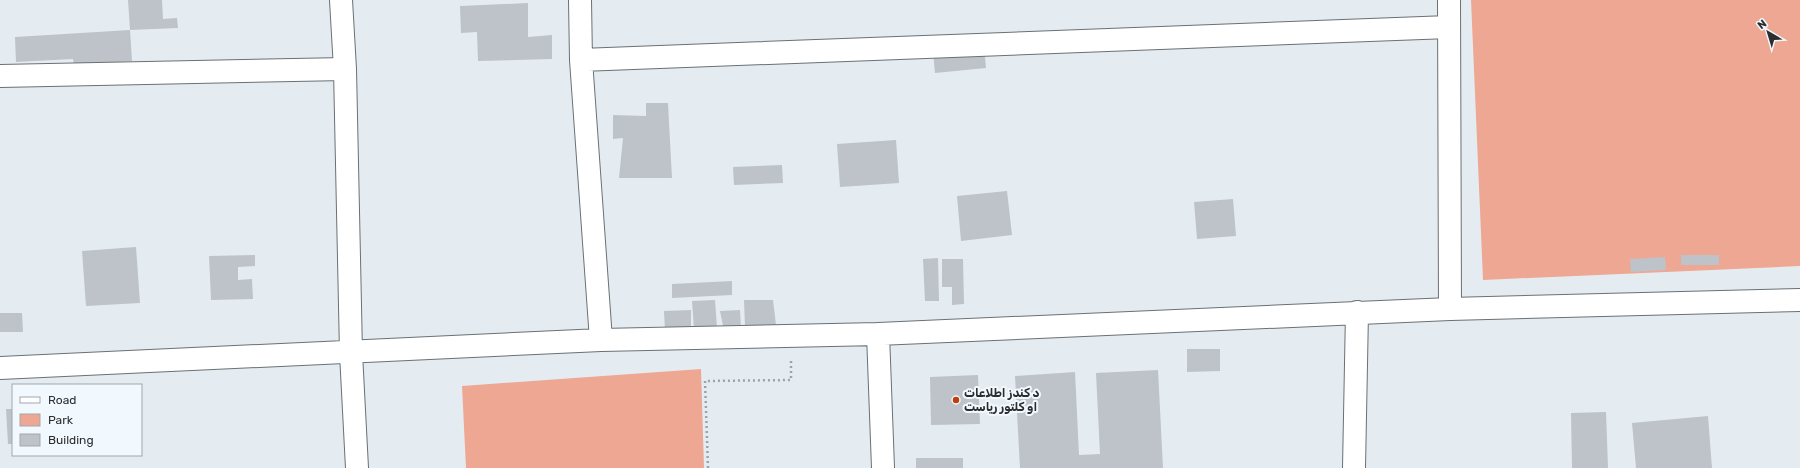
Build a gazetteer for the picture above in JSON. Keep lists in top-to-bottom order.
{
  "places": ["د کندز اطلاعات او کلتور ریاست"],
  "legend": ["Road", "Park", "Building"],
  "north": "top left"
}
